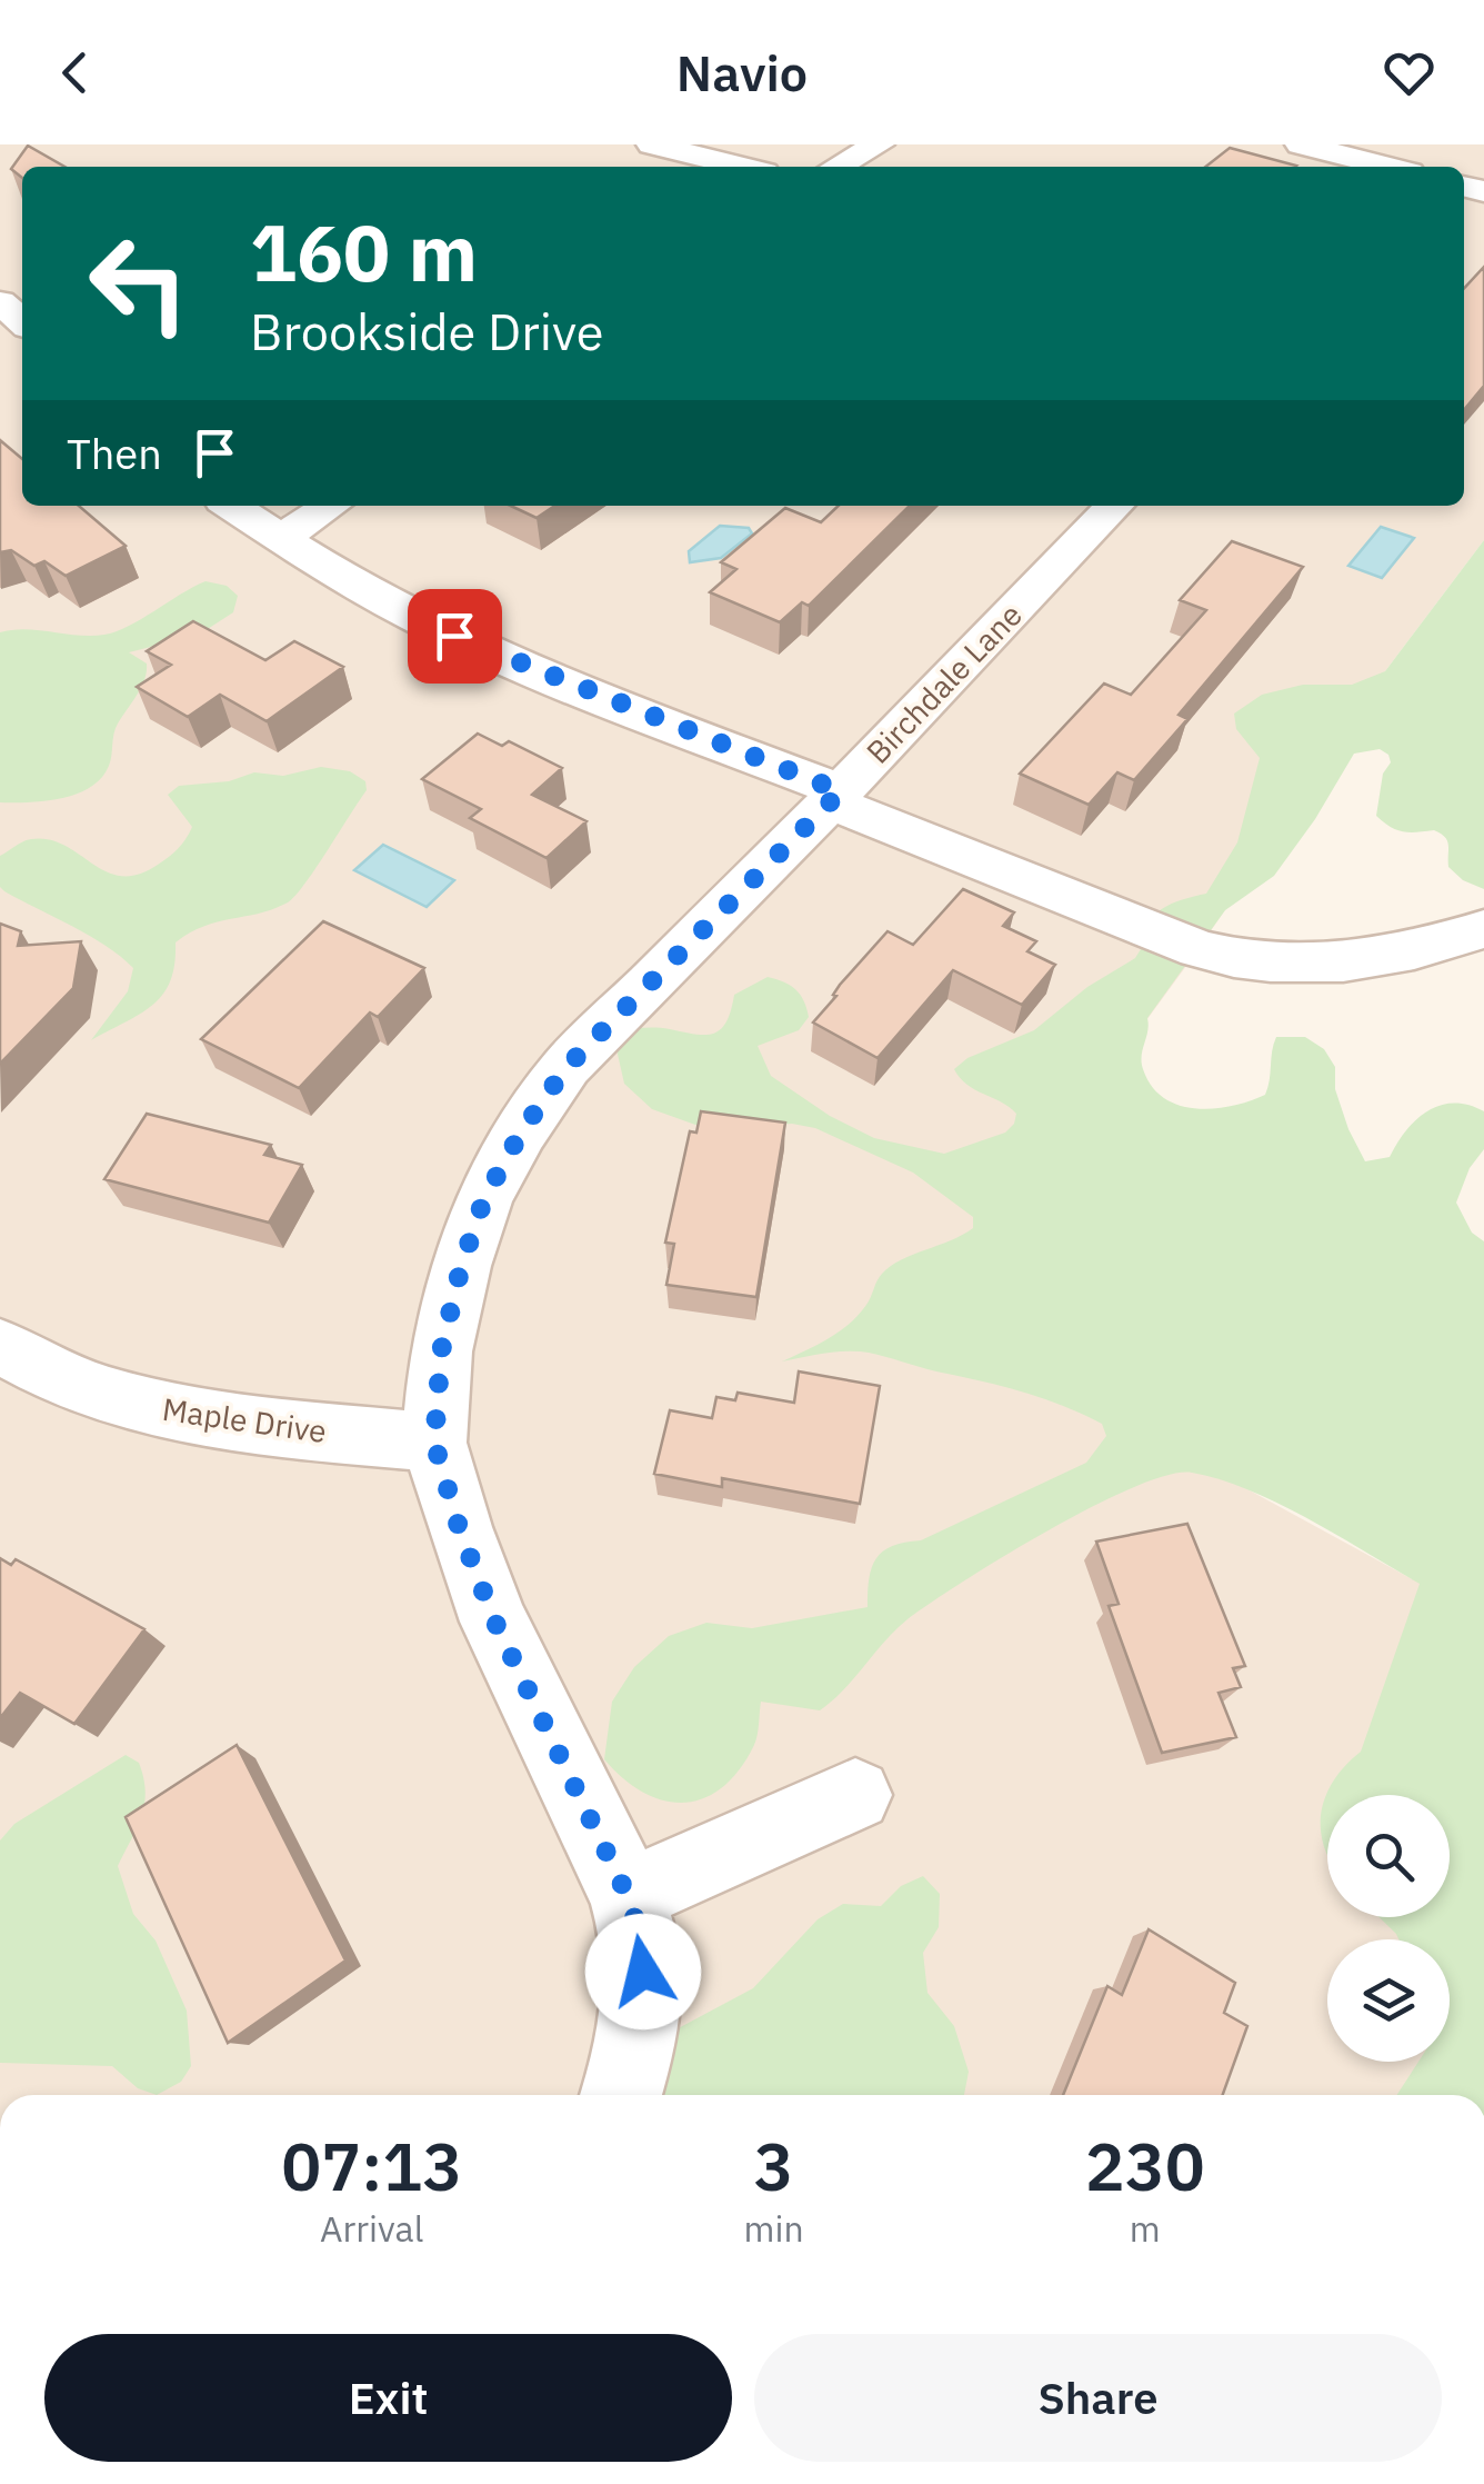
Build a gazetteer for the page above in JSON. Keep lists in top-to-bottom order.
{
  "streets": {
    "street": ["Birchdale Lane", "Maple Drive"]
  },
  "crossings": [
    ["Birchdale Lane", "Maple Drive"]
  ],
  "page": {
    "header": "Navio",
    "turn": ["160 m", "Brookside Drive"],
    "then": "Then",
    "eta": [
      "07:13",
      "Arrival",
      "3",
      "min",
      "230",
      "m"
    ],
    "buttons": ["Exit", "Share"]
  }
}
